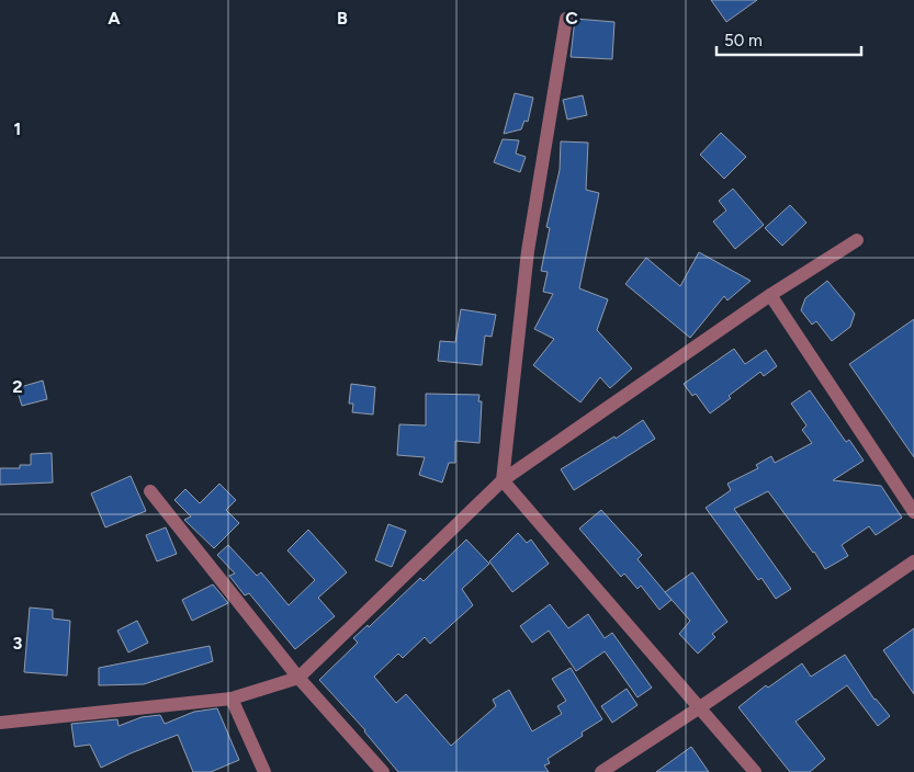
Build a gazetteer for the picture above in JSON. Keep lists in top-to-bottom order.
{
  "scale_bar": "50 m",
  "grid": {
    "columns": ["A", "B", "C"],
    "rows": ["1", "2", "3"]
  }
}
